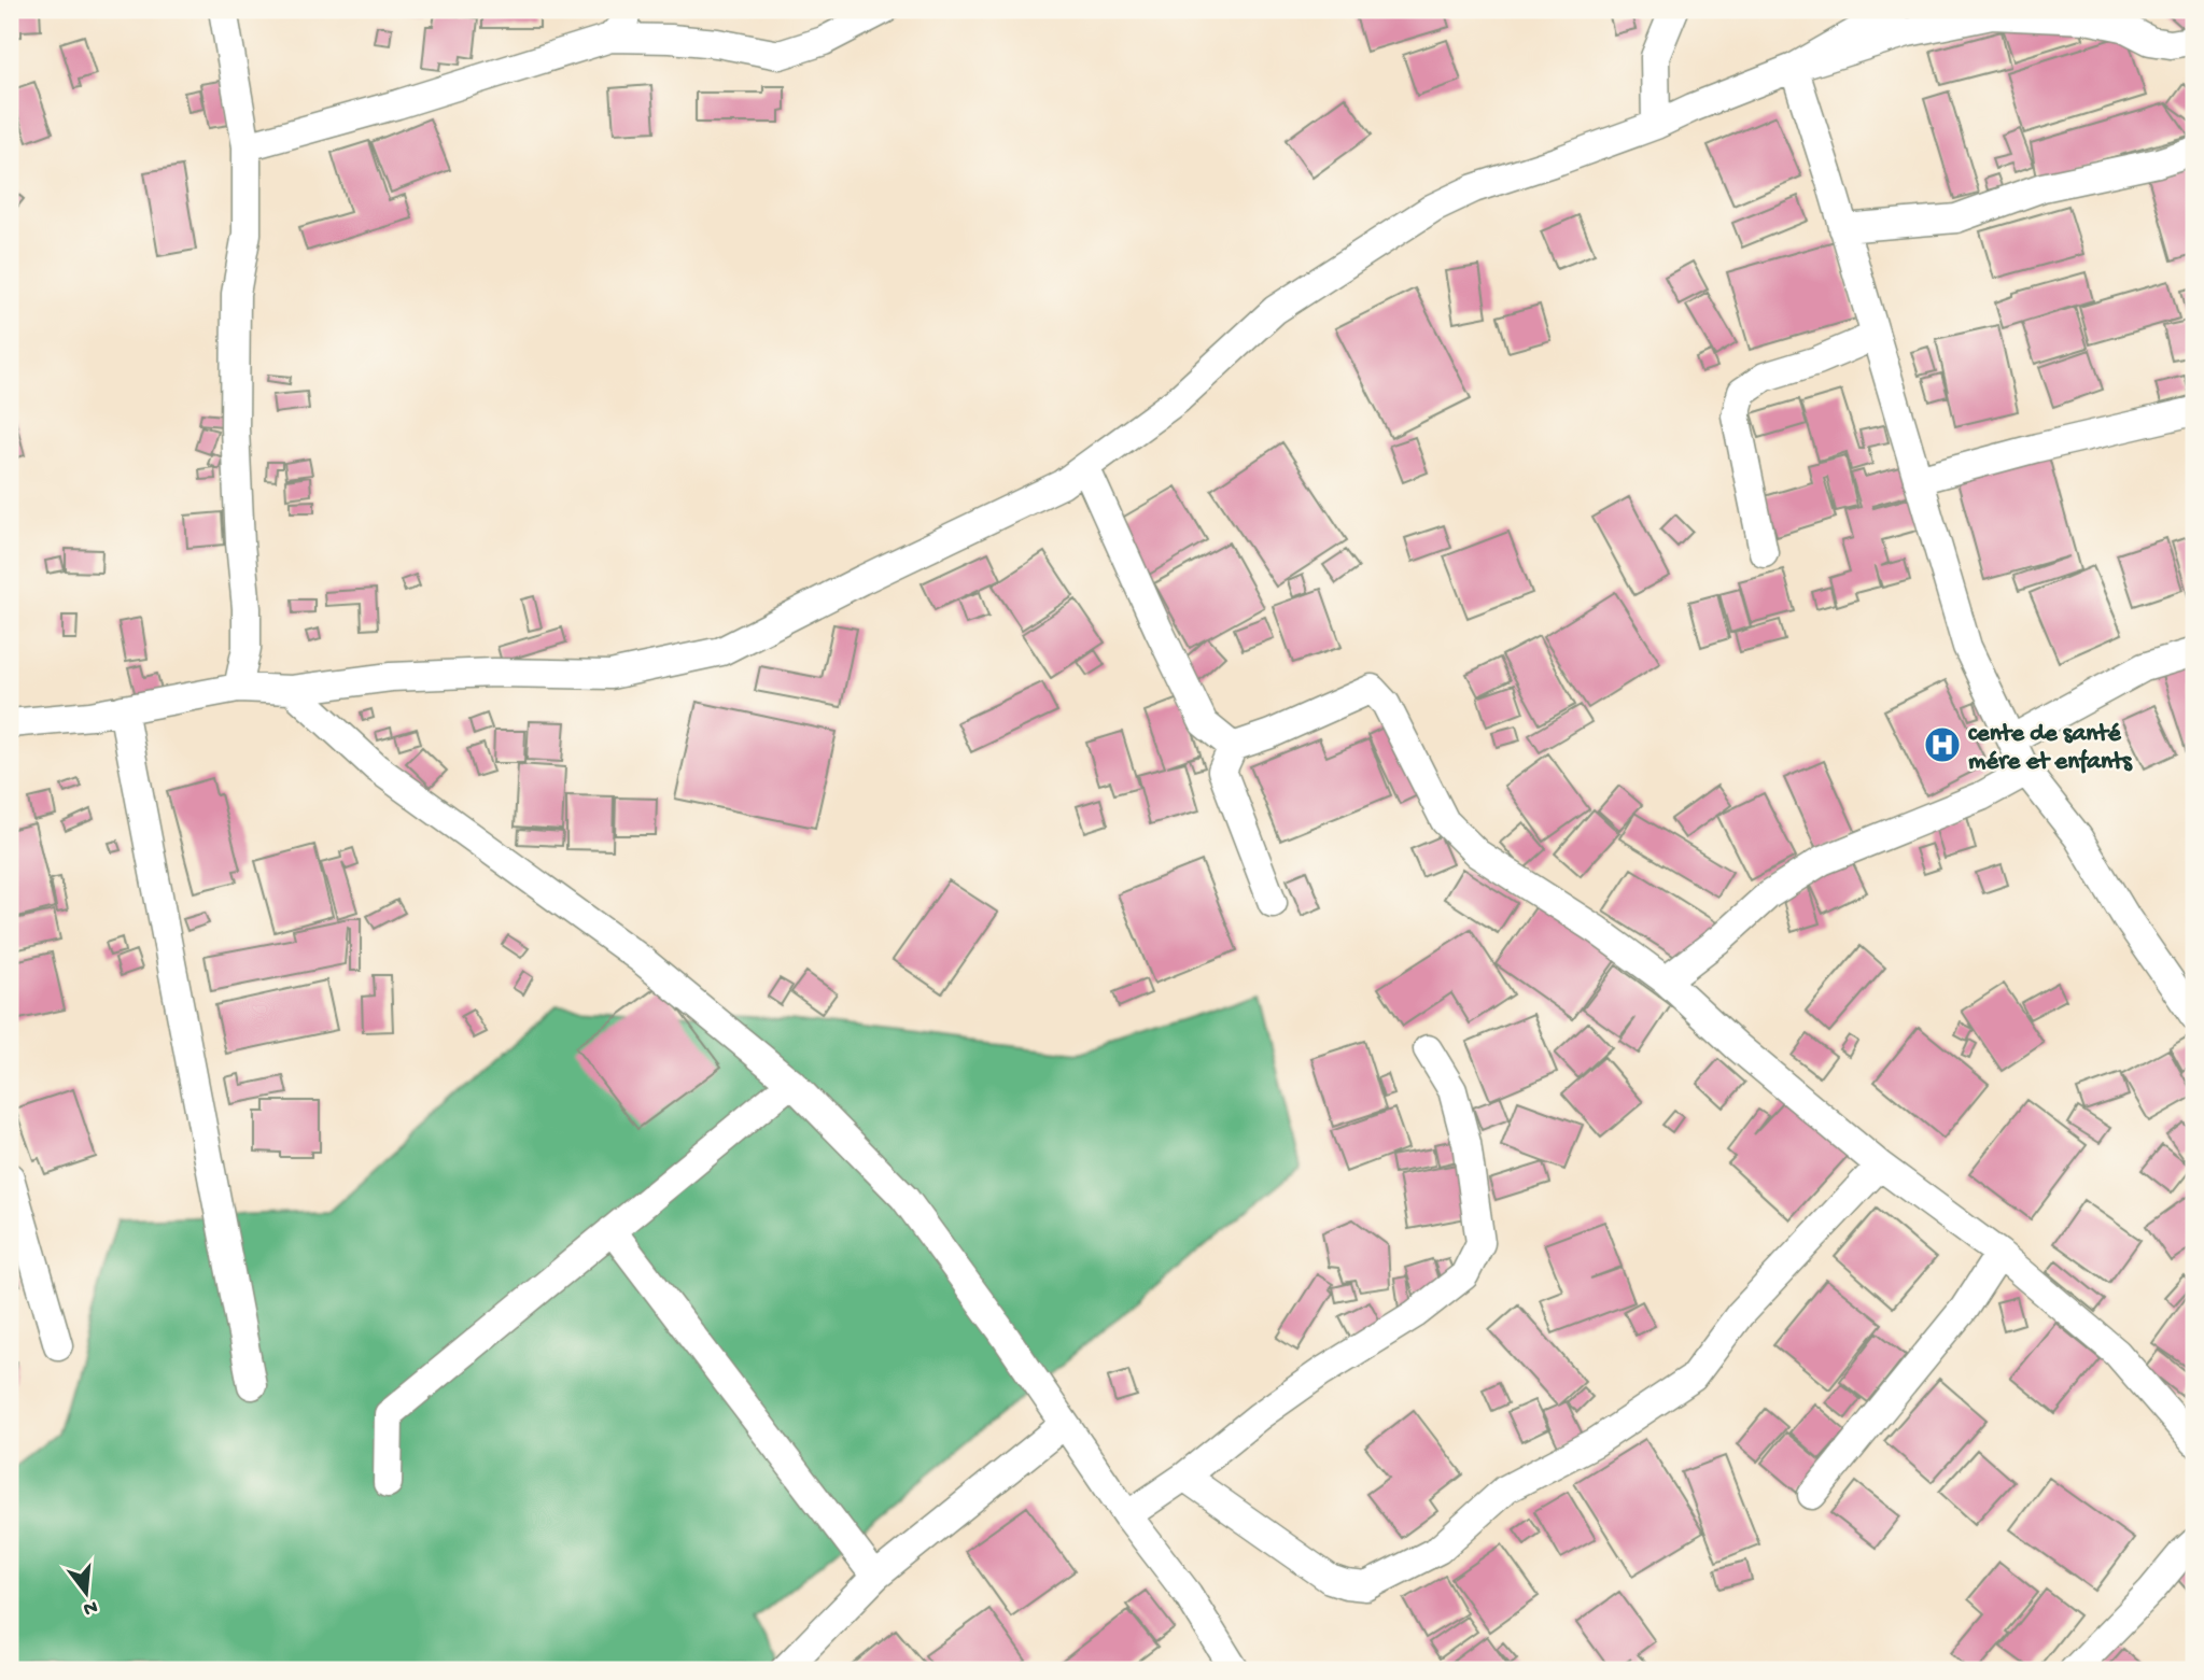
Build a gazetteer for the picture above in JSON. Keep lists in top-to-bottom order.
{
  "places": {
    "hospital": ["cente de santé mére et enfants"]
  },
  "north": "bottom"
}
